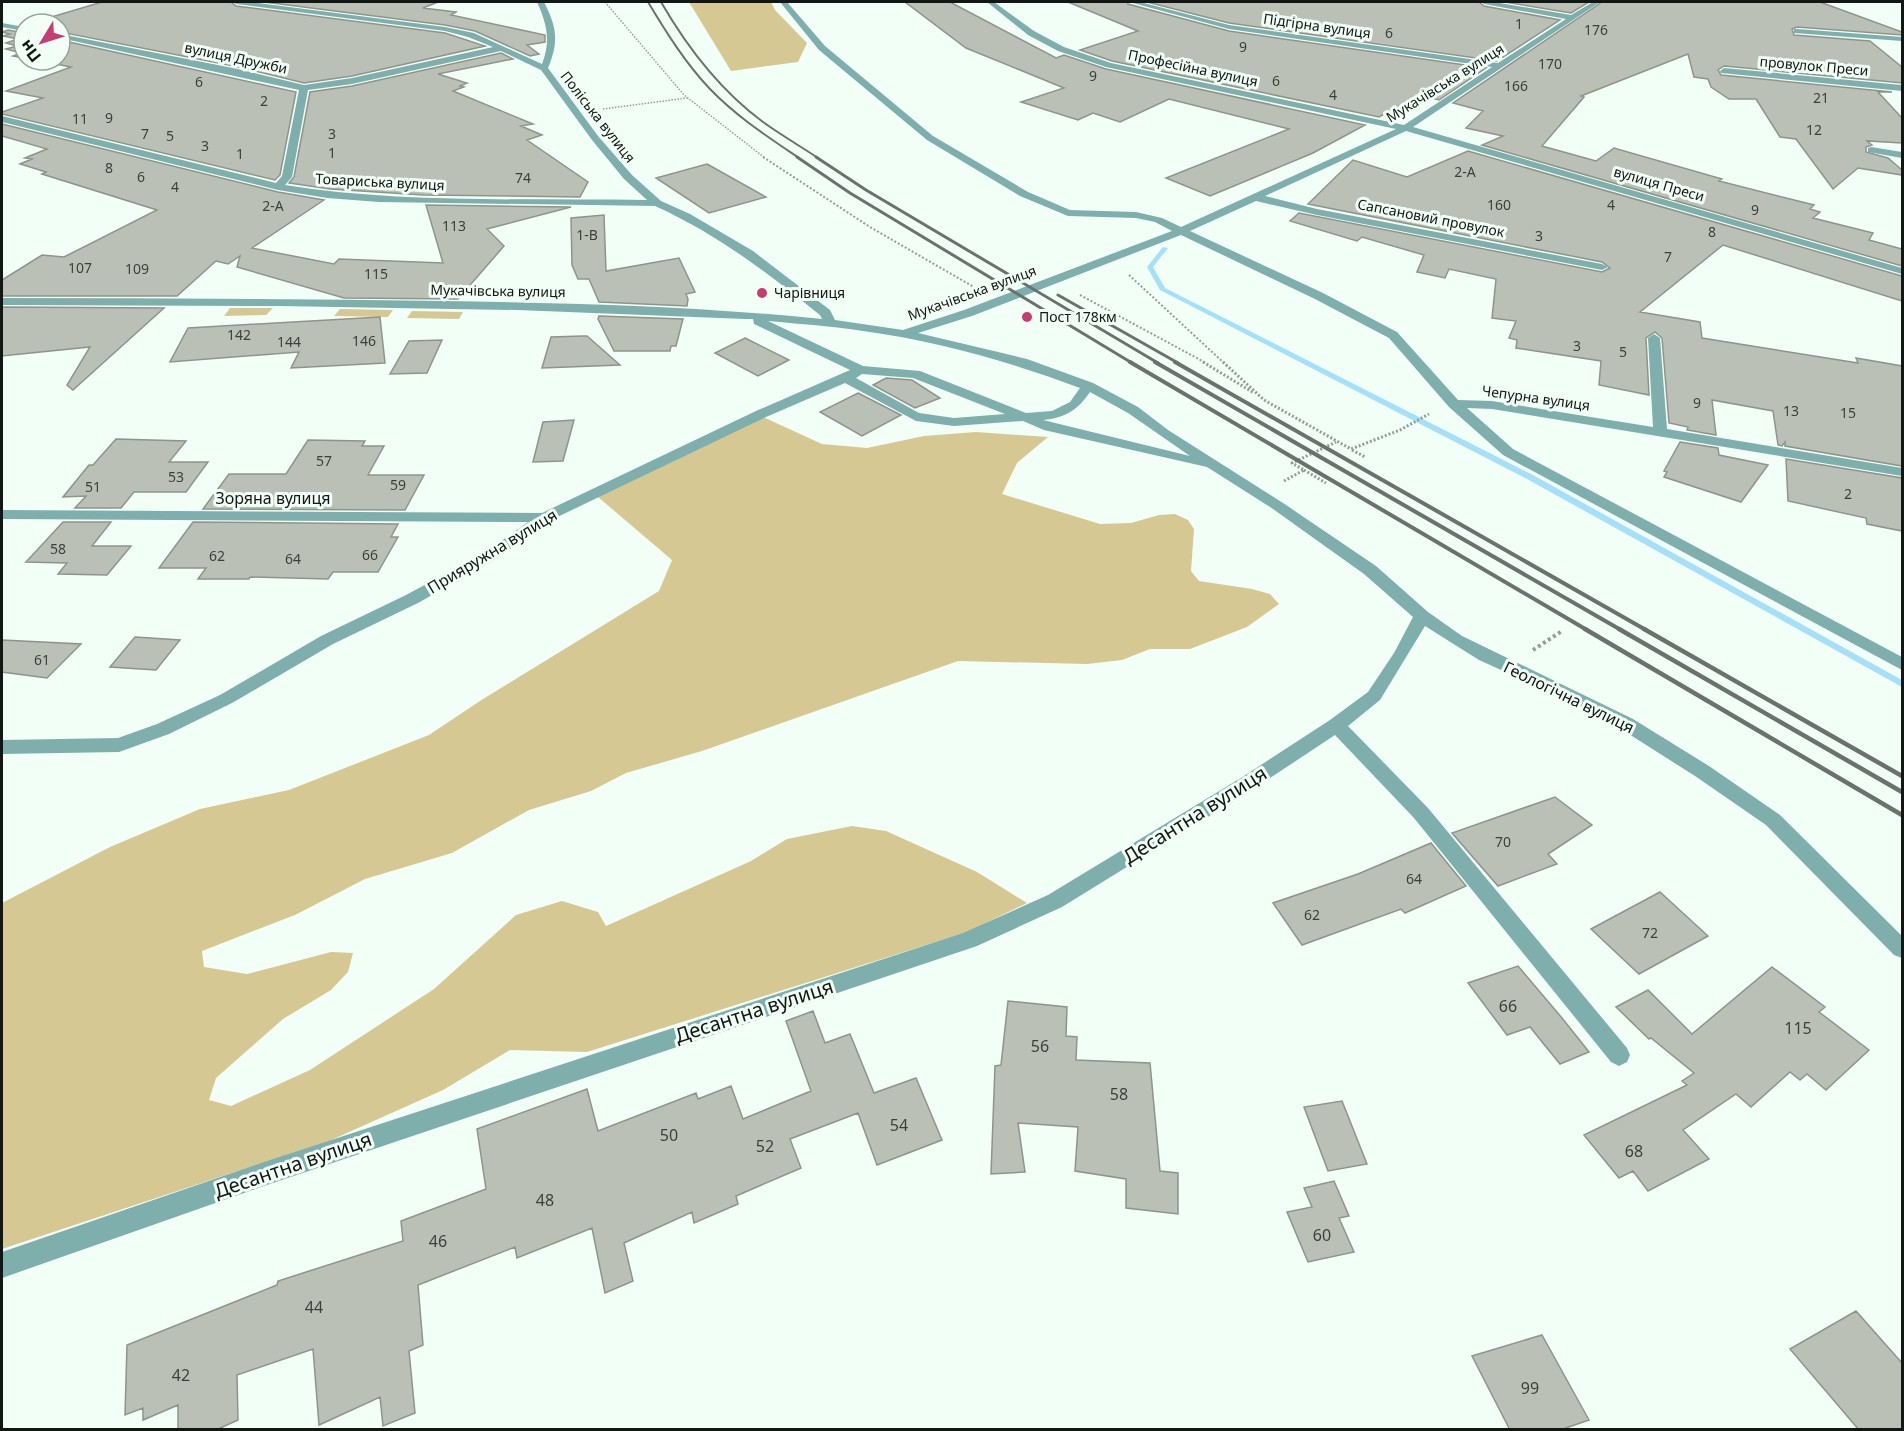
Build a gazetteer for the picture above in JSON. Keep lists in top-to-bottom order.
{
  "streets": {
    "street": [
      "Підгірна вулиця",
      "вулиця Дружби",
      "провулок Преси",
      "Професійна вулиця",
      "Мукачівська вулиця",
      "Поліська вулиця",
      "Товариська вулиця",
      "вулиця Преси",
      "Сапсановий провулок",
      "Чепурна вулиця",
      "Зоряна вулиця",
      "Прияружна вулиця",
      "Геологічна вулиця",
      "Десантна вулиця"
    ]
  },
  "crossings": [
    ["Підгірна вулиця", "Мукачівська вулиця"],
    ["вулиця Дружби", "Товариська вулиця"],
    ["Професійна вулиця", "Мукачівська вулиця"],
    ["Професійна вулиця", "вулиця Преси"],
    ["Мукачівська вулиця", "Поліська вулиця"],
    ["Мукачівська вулиця", "вулиця Преси"],
    ["Мукачівська вулиця", "Сапсановий провулок"],
    ["Мукачівська вулиця", "Геологічна вулиця"],
    ["Поліська вулиця", "Товариська вулиця"],
    ["Зоряна вулиця", "Прияружна вулиця"],
    ["Геологічна вулиця", "Десантна вулиця"]
  ],
  "places": ["Чарівниця", "Пост 178км"],
  "house_numbers": [
    "1",
    "176",
    "6",
    "9",
    "170",
    "9",
    "6",
    "6",
    "166",
    "4",
    "21",
    "2",
    "9",
    "11",
    "12",
    "7",
    "3",
    "5",
    "3",
    "1",
    "1",
    "8",
    "2-А",
    "6",
    "74",
    "4",
    "160",
    "4",
    "2-А",
    "9",
    "113",
    "8",
    "1-В",
    "3",
    "7",
    "107",
    "109",
    "115",
    "142",
    "146",
    "144",
    "3",
    "5",
    "9",
    "13",
    "15",
    "57",
    "53",
    "59",
    "51",
    "2",
    "58",
    "66",
    "62",
    "64",
    "61",
    "70",
    "64",
    "62",
    "72",
    "66",
    "115",
    "56",
    "58",
    "54",
    "50",
    "52",
    "68",
    "48",
    "60",
    "46",
    "44",
    "42",
    "99"
  ],
  "north": "bottom left"
}
